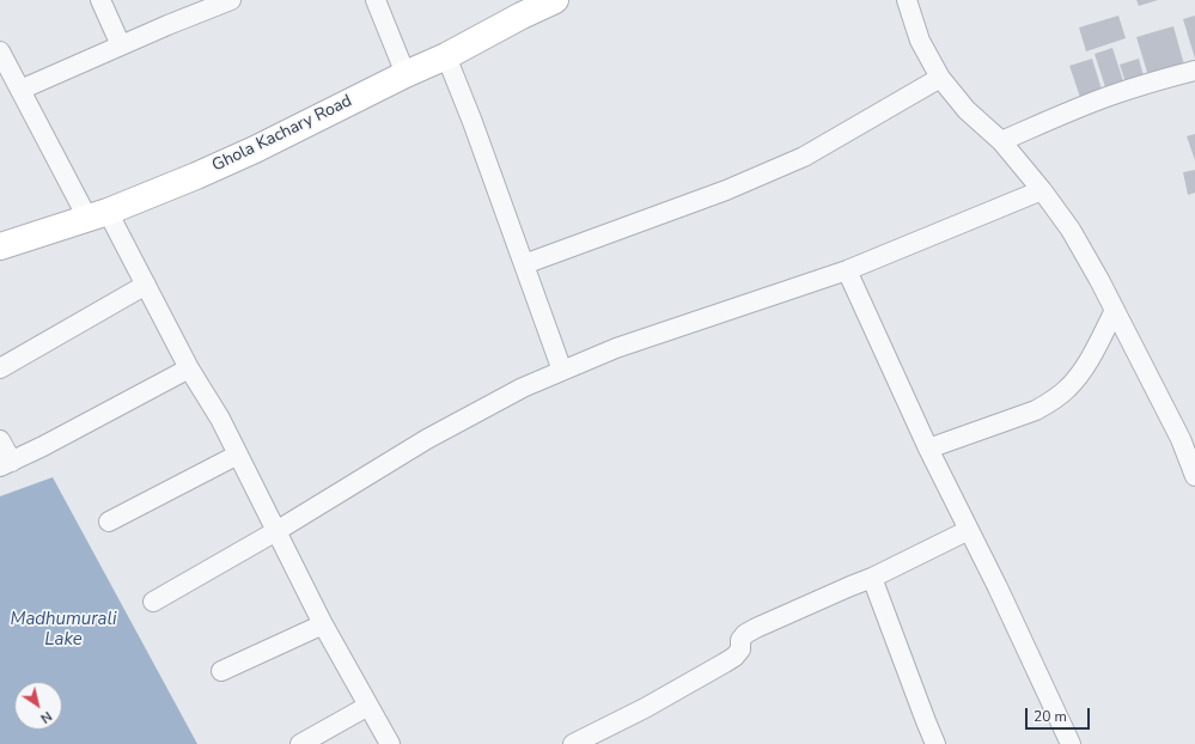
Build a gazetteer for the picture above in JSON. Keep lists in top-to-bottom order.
{
  "streets": {
    "street": ["Ghola Kachary Road"]
  },
  "water": ["Madhumurali Lake"],
  "scale_bar": "20 m",
  "north": "bottom right"
}
